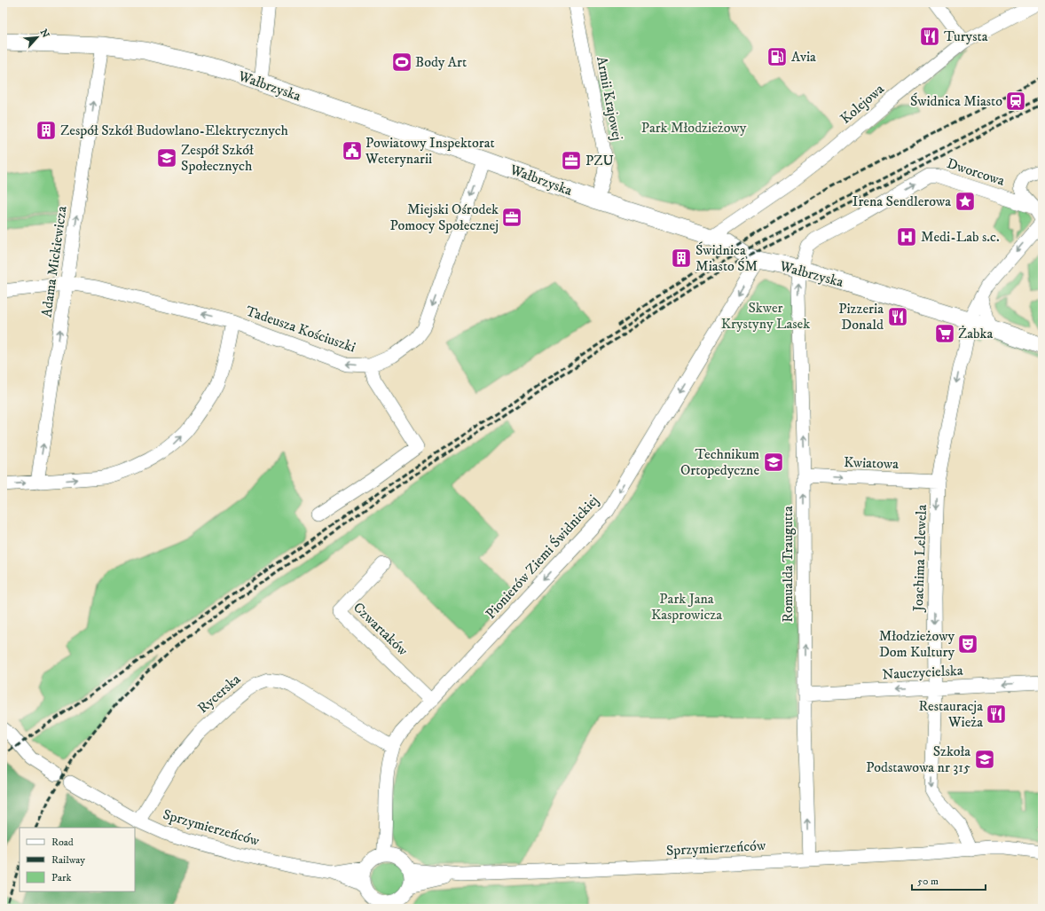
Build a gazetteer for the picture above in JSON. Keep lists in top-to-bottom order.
{
  "streets": {
    "main road": ["Wałbrzyska"],
    "street": [
      "Armii Krajowej",
      "Kolejowa",
      "Dworcowa",
      "Adama Mickiewicza",
      "Tadeusza Kościuszki",
      "Kwiatowa",
      "Pionierów Ziemi Świdnickiej",
      "Joachima Lelewela",
      "Romualda Traugutta",
      "Czwartaków",
      "Nauczycielska",
      "Rycerska",
      "Sprzymierzeńców"
    ]
  },
  "crossings": [
    ["Wałbrzyska", "Armii Krajowej"],
    ["Wałbrzyska", "Kolejowa"],
    ["Wałbrzyska", "Dworcowa"],
    ["Wałbrzyska", "Adama Mickiewicza"],
    ["Wałbrzyska", "Tadeusza Kościuszki"],
    ["Wałbrzyska", "Pionierów Ziemi Świdnickiej"],
    ["Wałbrzyska", "Joachima Lelewela"],
    ["Wałbrzyska", "Romualda Traugutta"],
    ["Dworcowa", "Romualda Traugutta"],
    ["Adama Mickiewicza", "Tadeusza Kościuszki"],
    ["Kwiatowa", "Joachima Lelewela"],
    ["Kwiatowa", "Romualda Traugutta"],
    ["Pionierów Ziemi Świdnickiej", "Czwartaków"],
    ["Pionierów Ziemi Świdnickiej", "Rycerska"],
    ["Pionierów Ziemi Świdnickiej", "Sprzymierzeńców"],
    ["Joachima Lelewela", "Nauczycielska"],
    ["Joachima Lelewela", "Sprzymierzeńców"],
    ["Romualda Traugutta", "Nauczycielska"],
    ["Romualda Traugutta", "Sprzymierzeńców"],
    ["Rycerska", "Sprzymierzeńców"]
  ],
  "one_way": [
    "Dworcowa",
    "Adama Mickiewicza",
    "Kwiatowa",
    "Pionierów Ziemi Świdnickiej",
    "Joachima Lelewela",
    "Romualda Traugutta",
    "Nauczycielska"
  ],
  "parks": ["Park Młodzieżowy", "Skwer Krystyny Lasek", "Park Jana Kasprowicza"],
  "places": {
    "restaurant": ["Turysta", "Pizzeria Donald", "Restauracja Wieża"],
    "fuel station": ["Avia"],
    "sports": ["Body Art"],
    "station": ["Świdnica Miasto"],
    "building": ["Zespół Szkół Budowlano-Elektrycznych", "Świdnica Miasto ŚM"],
    "public building": ["Powiatowy Inspektorat Weterynarii"],
    "school or university": ["Zespół Szkół Społecznych", "Technikum Ortopedyczne", "Szkoła Podstawowa nr 315"],
    "office": ["PZU", "Miejski Ośrodek Pomocy Społecznej"],
    "place": ["Irena Sendlerowa"],
    "hospital": ["Medi-Lab s.c."],
    "supermarket": ["Żabka"],
    "theatre": ["Młodzieżowy Dom Kultury"]
  },
  "legend": ["Road", "Railway", "Park"],
  "scale_bar": "50 m",
  "north": "top right"
}
